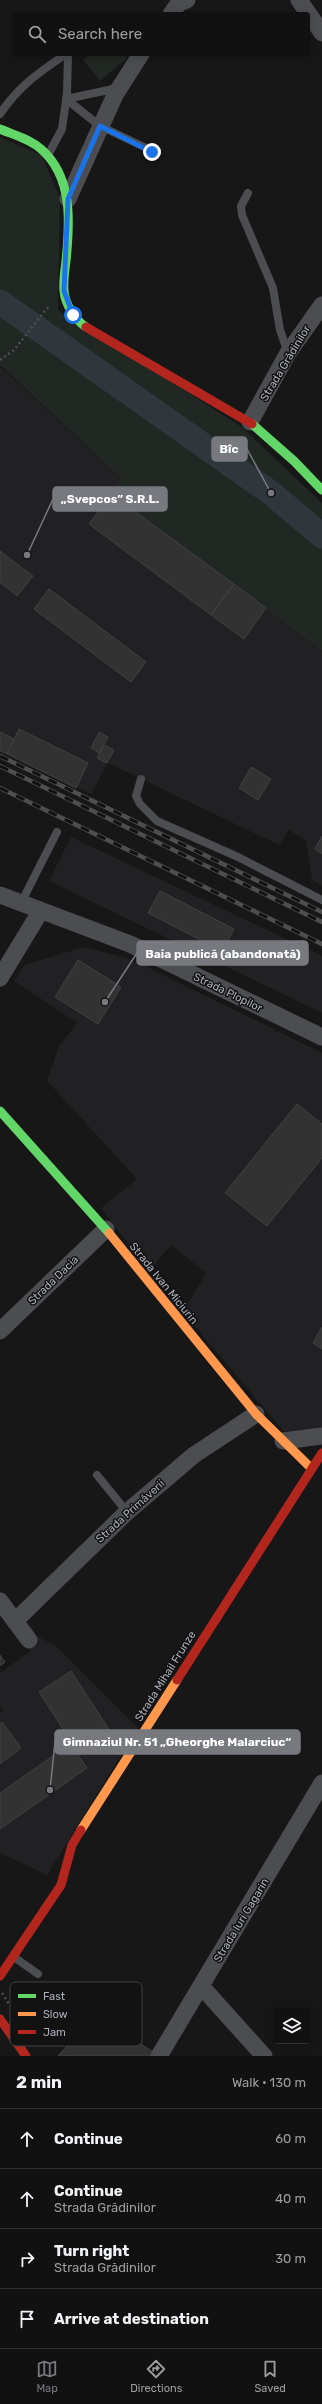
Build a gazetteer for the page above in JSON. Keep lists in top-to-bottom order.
{
  "streets": {
    "main road": ["Strada Ivan Miciurin", "Strada Mihail Frunze"],
    "street": [
      "Strada Grădinilor",
      "Strada Plopilor",
      "Strada Dacia",
      "Strada Primăverii",
      "Strada Iuri Gagarin"
    ]
  },
  "crossings": [
    ["Strada Dacia", "Strada Ivan Miciurin"],
    ["Strada Ivan Miciurin", "Strada Primăverii"],
    ["Strada Ivan Miciurin", "Strada Mihail Frunze"]
  ],
  "places": [
    "Bîc",
    "„Svepcos” S.R.L.",
    "Baia publică (abandonată)",
    "Gimnaziul Nr. 51 „Gheorghe Malarciuc“"
  ],
  "legend": ["Fast", "Slow", "Jam"],
  "page": {
    "search": "Search here",
    "heading": ["2 min", "Walk · 130 m"],
    "list": [
      ["Continue", "60 m"],
      ["Continue", "Strada Grădinilor", "40 m"],
      ["Turn right", "Strada Grădinilor", "30 m"],
      "Arrive at destination"
    ],
    "nav": ["Map", "Directions", "Saved"]
  }
}
